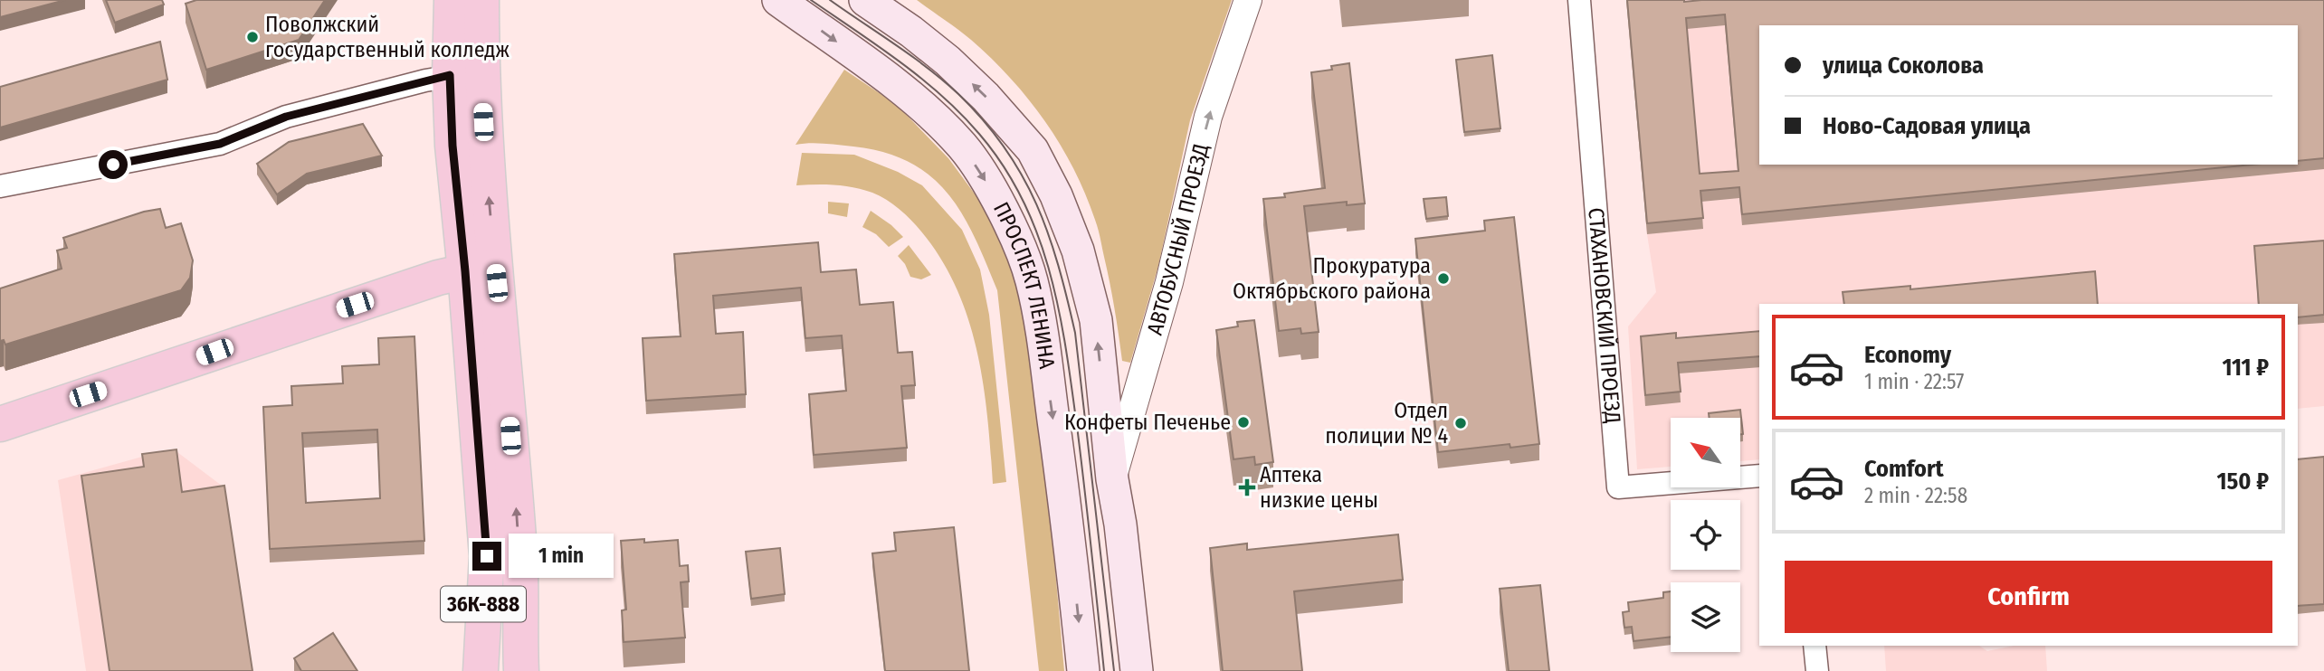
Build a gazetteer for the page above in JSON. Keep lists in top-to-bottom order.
{
  "streets": {
    "main road": ["ПРОСПЕКТ ЛЕНИНА", "36К-888"],
    "street": ["АВТОБУСНЫЙ ПРОЕЗД", "СТАХАНОВСКИЙ ПРОЕЗД"]
  },
  "one_way": ["АВТОБУСНЫЙ ПРОЕЗД"],
  "places": {
    "other": [
      "Поволжский государственный колледж",
      "Прокуратура Октябрьского района",
      "Конфеты Печенье",
      "Отдел полиции № 4"
    ],
    "health": ["Аптека низкие цены"]
  },
  "north": "top left",
  "page": {
    "banner": ["улица Соколова", "Ново-Садовая улица"],
    "list": [
      {
        "name": "Economy",
        "note": "1 min · 22:57",
        "value": "111 ₽"
      },
      {
        "name": "Comfort",
        "note": "2 min · 22:58",
        "value": "150 ₽"
      }
    ],
    "bubble": "1 min",
    "buttons": "Confirm"
  }
}
